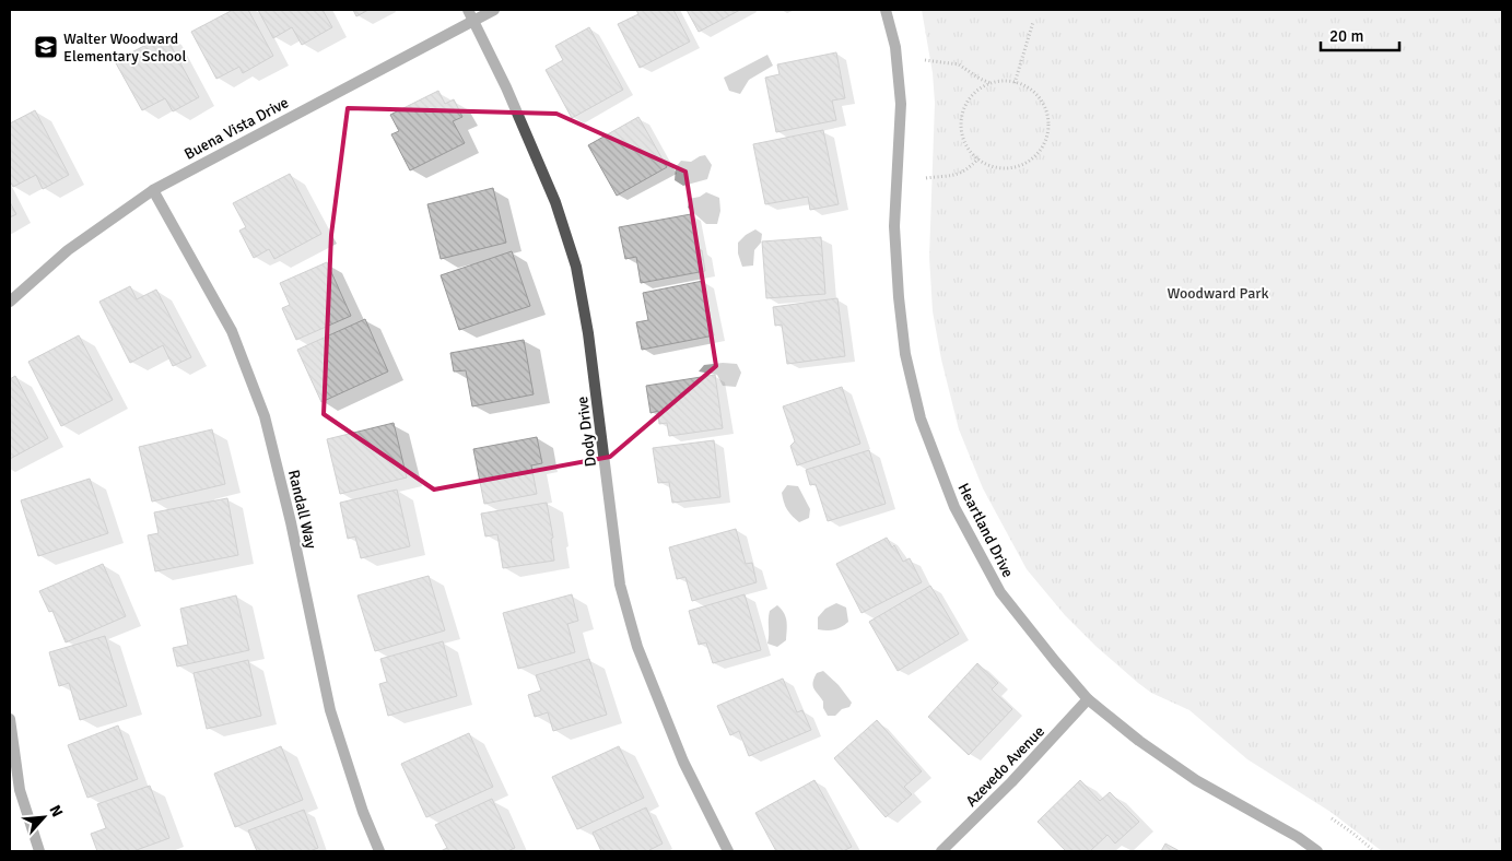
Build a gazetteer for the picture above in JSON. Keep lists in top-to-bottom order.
{
  "streets": {
    "street": [
      "Buena Vista Drive",
      "Dody Drive",
      "Randall Way",
      "Heartland Drive",
      "Azevedo Avenue"
    ]
  },
  "crossings": [
    ["Buena Vista Drive", "Dody Drive"],
    ["Buena Vista Drive", "Randall Way"],
    ["Heartland Drive", "Azevedo Avenue"]
  ],
  "parks": ["Woodward Park"],
  "places": {
    "school or university": ["Walter Woodward Elementary School"]
  },
  "scale_bar": "20 m",
  "north": "top right"
}
